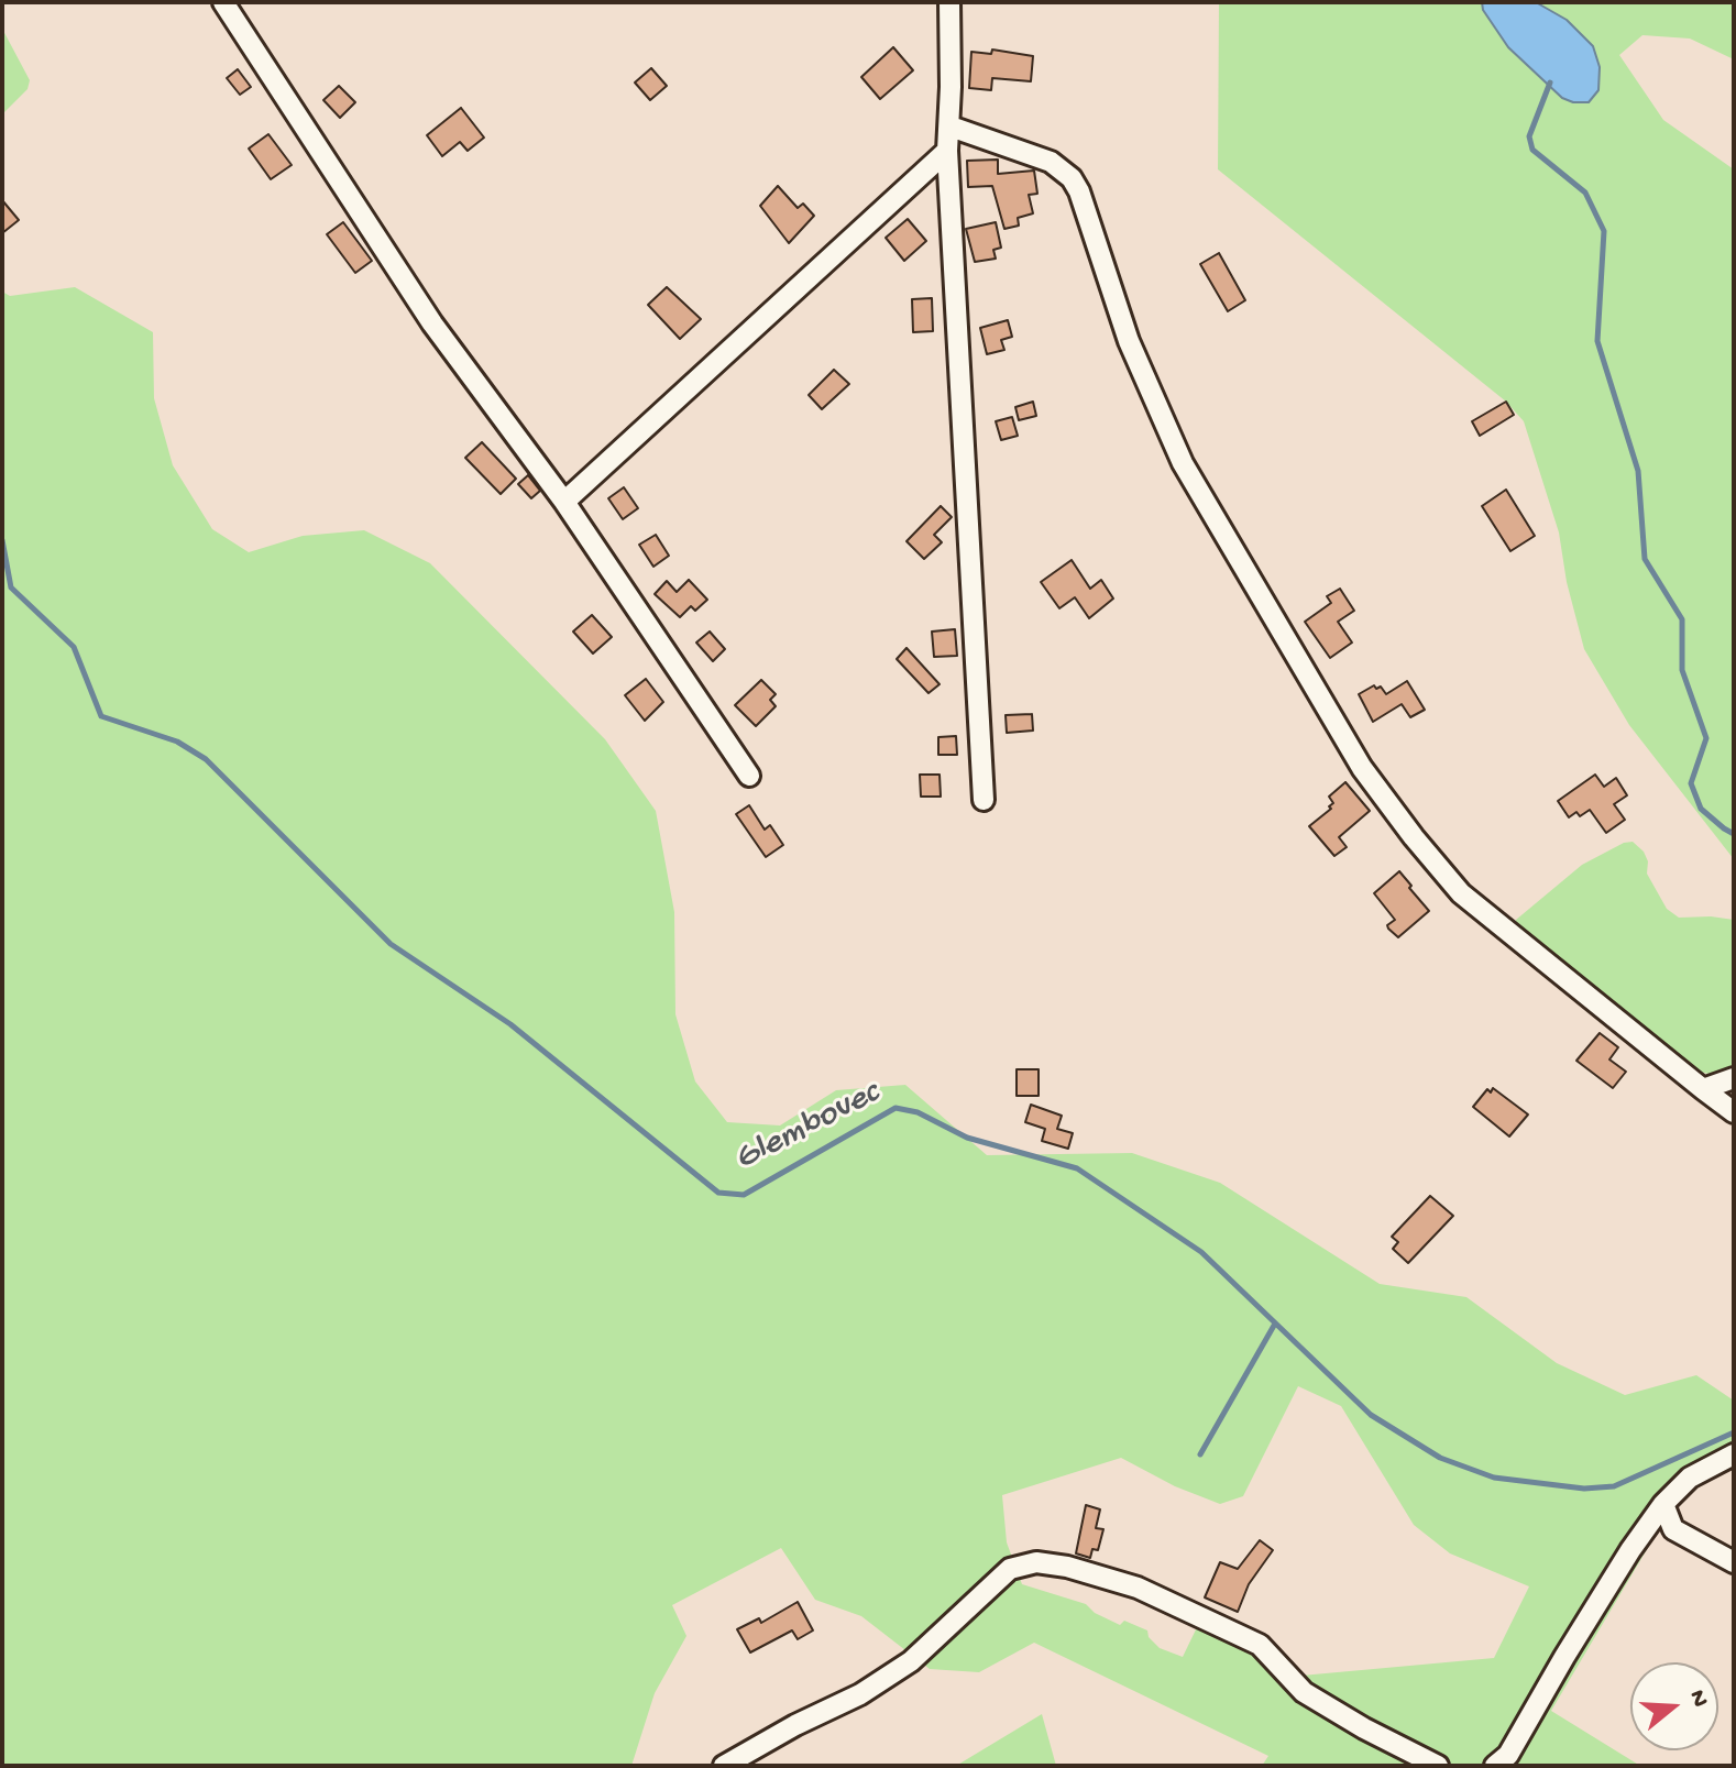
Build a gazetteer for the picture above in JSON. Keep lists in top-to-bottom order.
{
  "water": ["Glembovec"],
  "north": "right"
}
